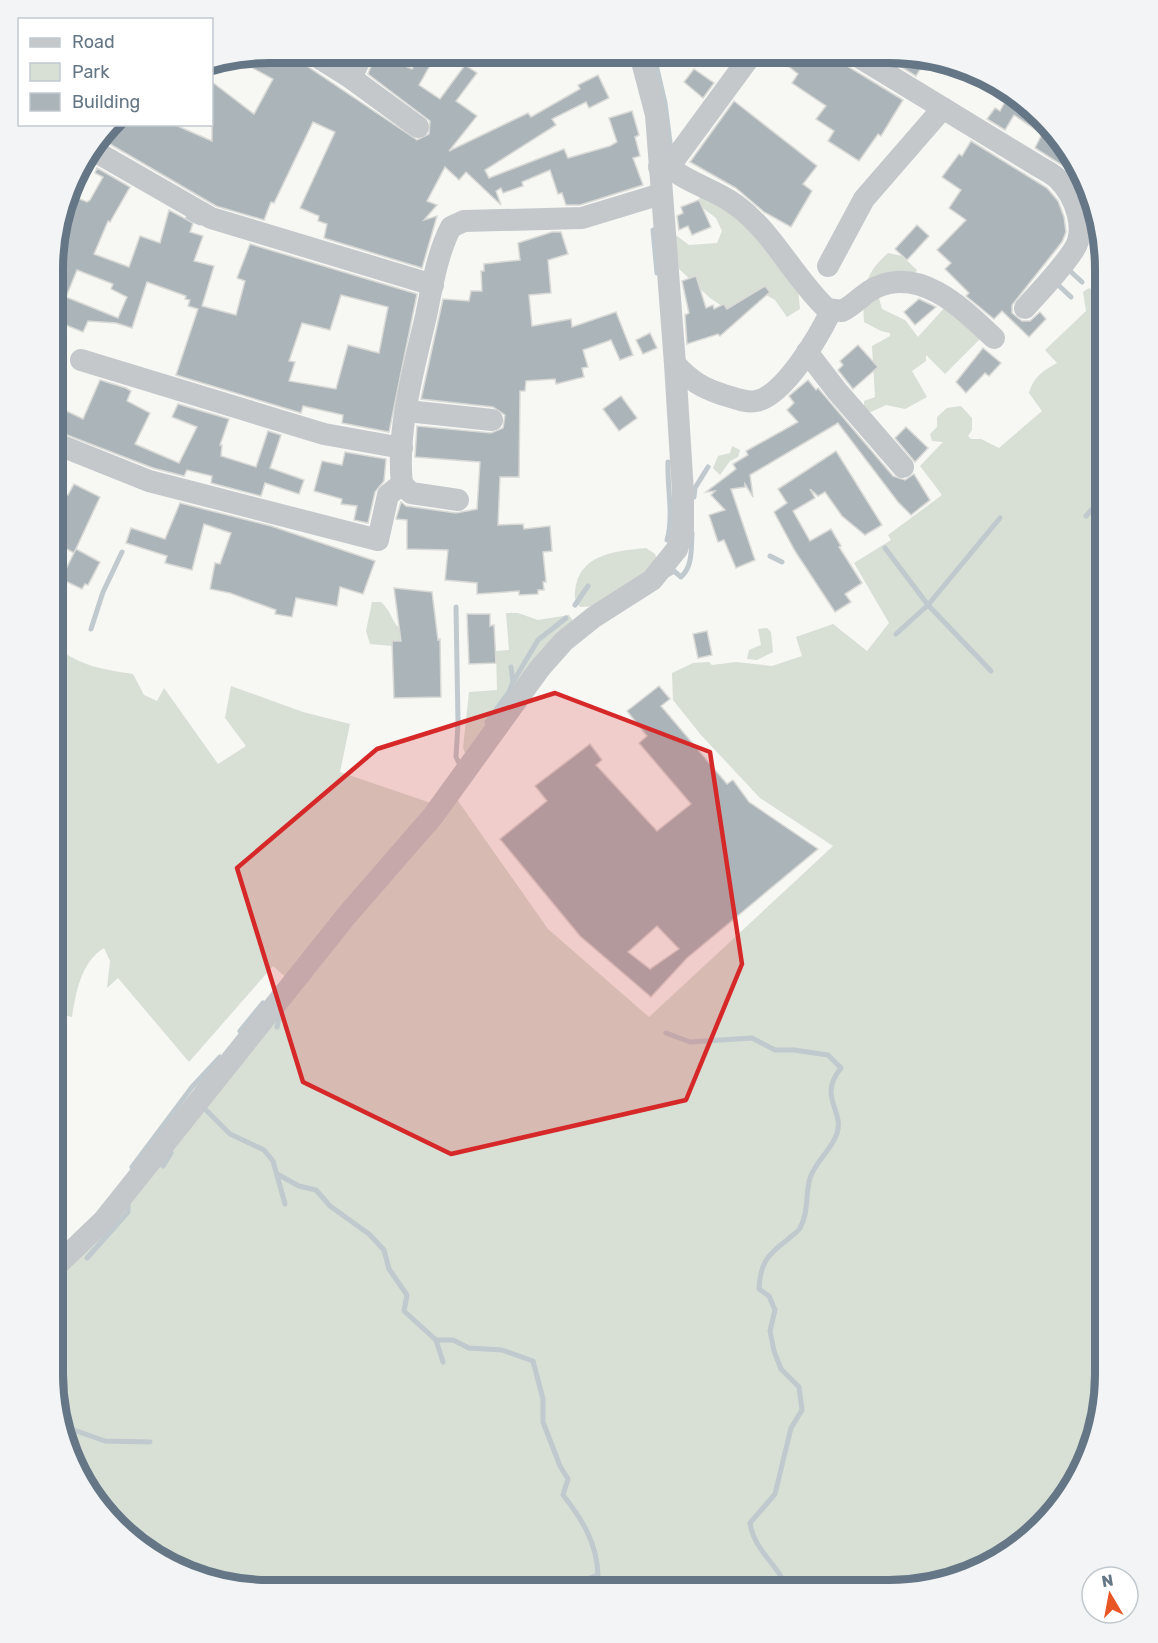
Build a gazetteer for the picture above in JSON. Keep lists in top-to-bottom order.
{
  "legend": ["Road", "Park", "Building"],
  "north": "top"
}
